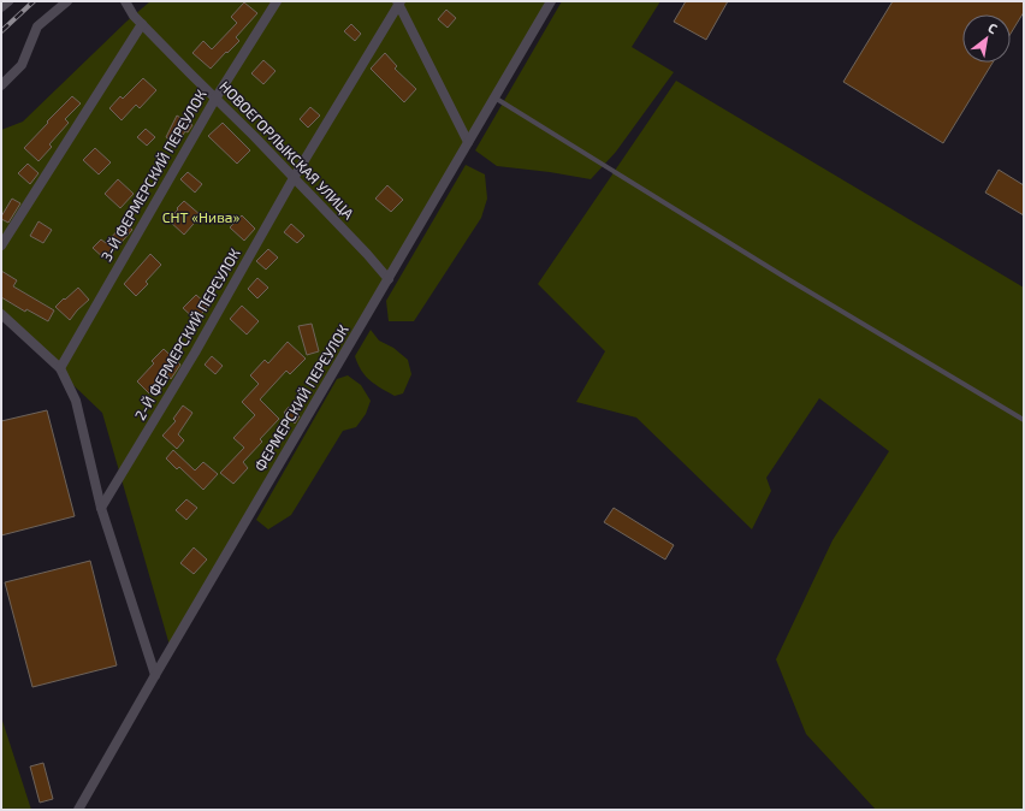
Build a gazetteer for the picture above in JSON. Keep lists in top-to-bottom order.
{
  "streets": {
    "street": [
      "НОВОЕГОРЛЫКСКАЯ УЛИЦА",
      "3-Й ФЕРМЕРСКИЙ ПЕРЕУЛОК",
      "2-Й ФЕРМЕРСКИЙ ПЕРЕУЛОК",
      "ФЕРМЕРСКИЙ ПЕРЕУЛОК"
    ]
  },
  "crossings": [
    ["НОВОЕГОРЛЫКСКАЯ УЛИЦА", "3-Й ФЕРМЕРСКИЙ ПЕРЕУЛОК"],
    ["НОВОЕГОРЛЫКСКАЯ УЛИЦА", "2-Й ФЕРМЕРСКИЙ ПЕРЕУЛОК"],
    ["НОВОЕГОРЛЫКСКАЯ УЛИЦА", "ФЕРМЕРСКИЙ ПЕРЕУЛОК"]
  ],
  "parks": ["СНТ «Нива»"],
  "north": "top right"
}
